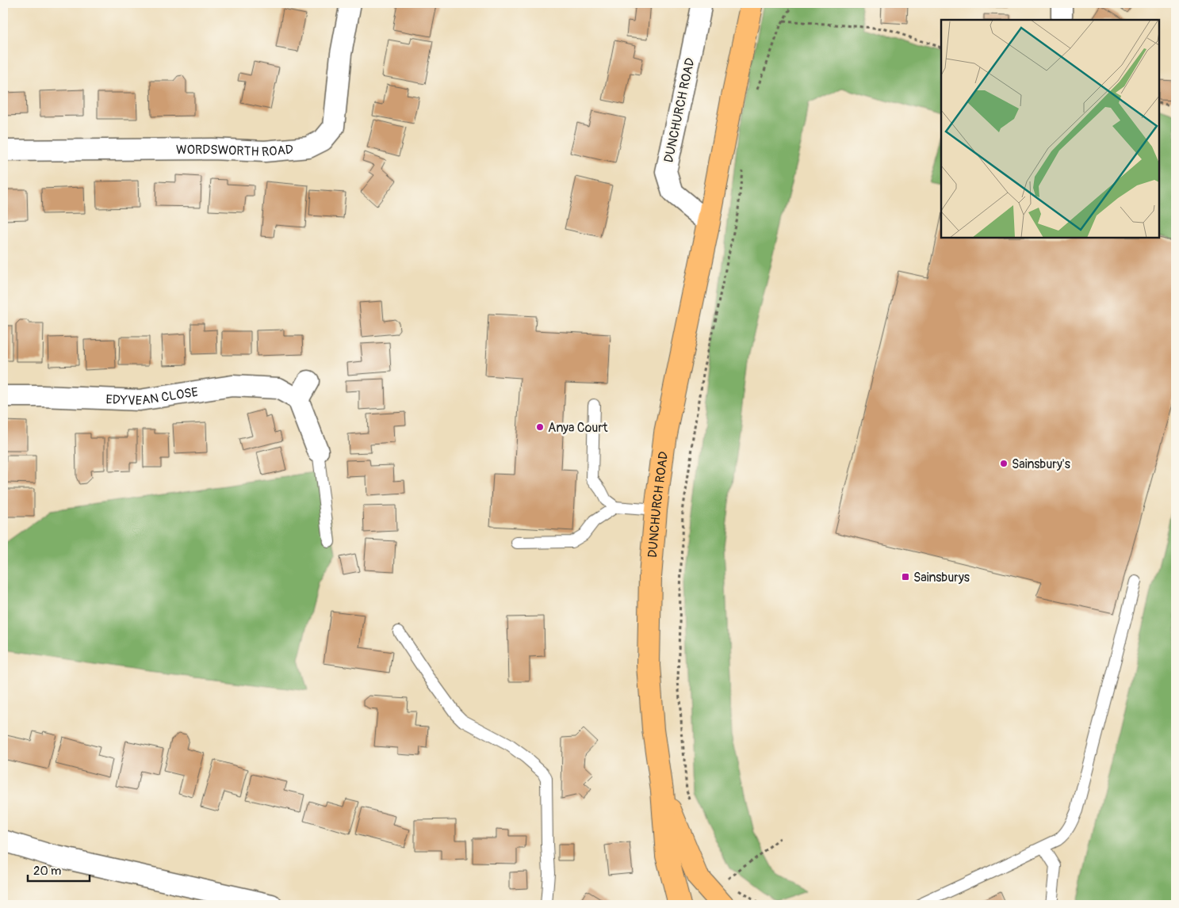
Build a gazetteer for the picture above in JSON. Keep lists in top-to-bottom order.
{
  "streets": {
    "highway": ["DUNCHURCH ROAD"],
    "street": ["WORDSWORTH ROAD", "EDYVEAN CLOSE"]
  },
  "places": {
    "other": ["Anya Court", "Sainsbury's"],
    "transit": ["Sainsburys"]
  },
  "scale_bar": "20 m"
}
